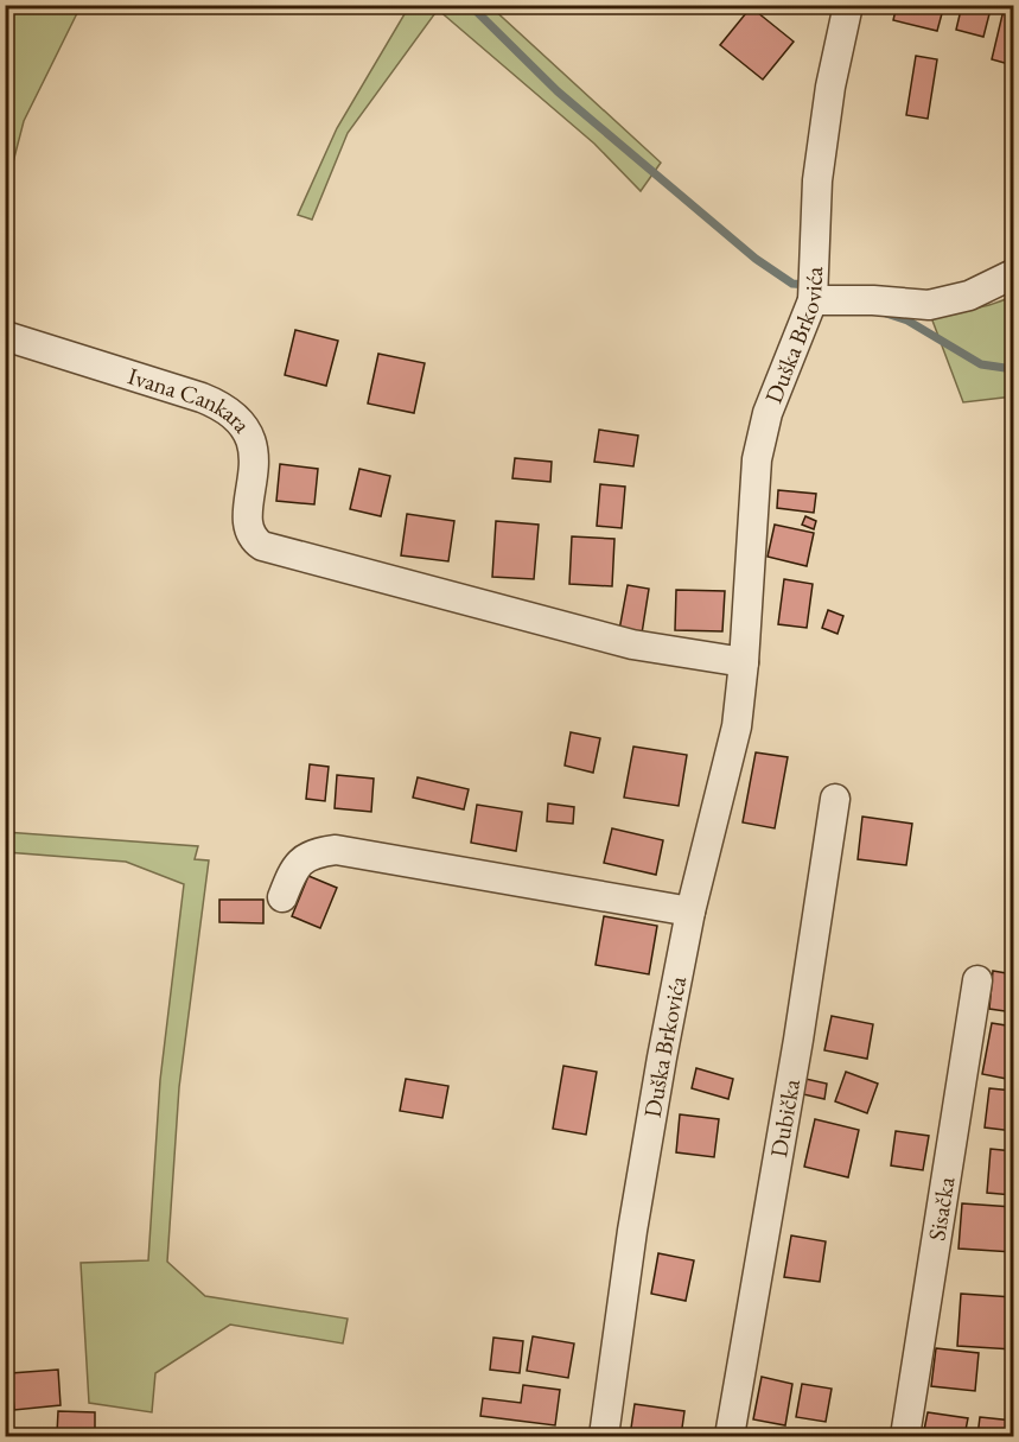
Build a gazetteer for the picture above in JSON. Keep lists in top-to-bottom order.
{
  "streets": {
    "street": [
      "Duška Brkovića",
      "Ivana Cankara",
      "Dubička",
      "Sisačka"
    ]
  },
  "crossings": [
    ["Duška Brkovića", "Ivana Cankara"]
  ]
}
